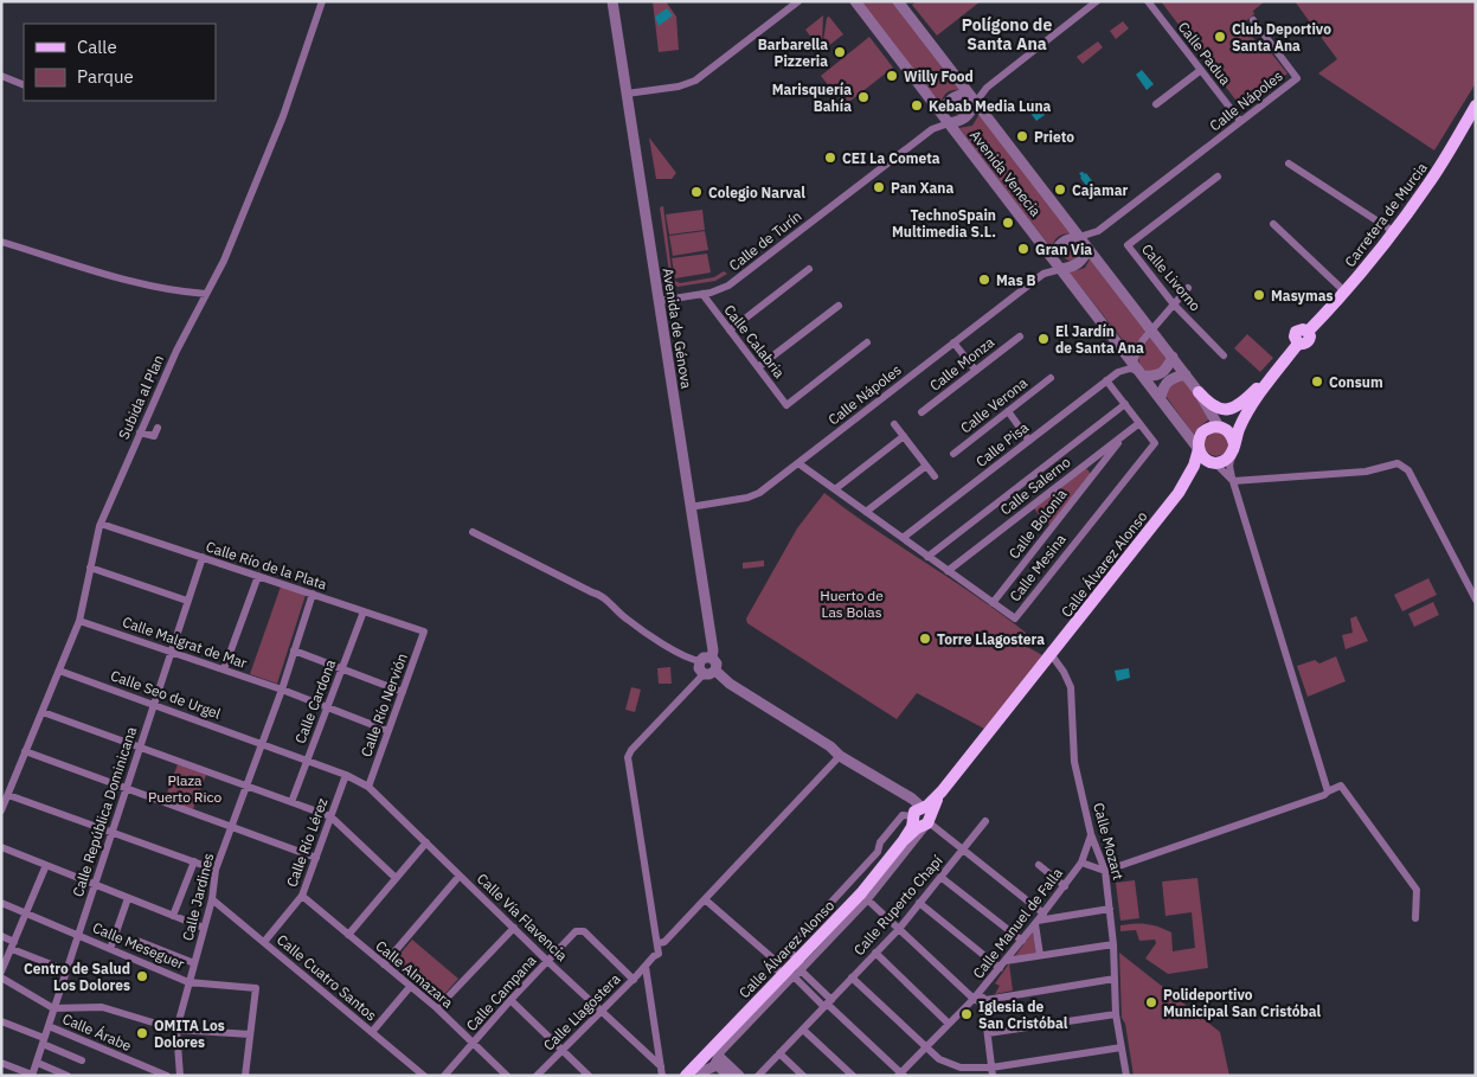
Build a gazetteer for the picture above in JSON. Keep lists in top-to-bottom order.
{
  "streets": {
    "main road": ["Carretera de Murcia", "Calle Álvarez Alonso"],
    "street": [
      "Calle Padua",
      "Calle Nápoles",
      "Avenida Venecia",
      "Calle de Turín",
      "Calle Livorno",
      "Avenida de Génova",
      "Calle Calabria",
      "Calle Monza",
      "Subida al Plan",
      "Calle Verona",
      "Calle Pisa",
      "Calle Salerno",
      "Calle Bolonia",
      "Calle Río de la Plata",
      "Calle Mesina",
      "Calle Malgrat de Mar",
      "Calle Seo de Urgel",
      "Calle Cardona",
      "Calle Río Nervión",
      "Calle República Dominicana",
      "Calle Mozart",
      "Calle Río Lérez",
      "Calle Jardines",
      "Calle Ruperto Chapí",
      "Calle Vía Flavencia",
      "Calle Manuel de Falla",
      "Calle Meseguer",
      "Calle Almazara",
      "Calle Cuatro Santos",
      "Calle Campana",
      "Calle Llagostera",
      "Calle Árabe"
    ]
  },
  "crossings": [
    ["Calle Padua", "Calle Nápoles"],
    ["Calle Nápoles", "Avenida Venecia"],
    ["Calle Nápoles", "Avenida de Génova"],
    ["Calle Nápoles", "Calle Mesina"],
    ["Avenida Venecia", "Carretera de Murcia"],
    ["Avenida Venecia", "Calle de Turín"],
    ["Avenida Venecia", "Calle Álvarez Alonso"],
    ["Carretera de Murcia", "Calle Álvarez Alonso"],
    ["Calle de Turín", "Avenida de Génova"],
    ["Calle de Turín", "Calle Calabria"],
    ["Subida al Plan", "Calle Río de la Plata"],
    ["Subida al Plan", "Calle Malgrat de Mar"],
    ["Subida al Plan", "Calle Seo de Urgel"],
    ["Calle Pisa", "Calle Mesina"],
    ["Calle Salerno", "Calle Bolonia"],
    ["Calle Salerno", "Calle Mesina"],
    ["Calle Bolonia", "Calle Mesina"],
    ["Calle Álvarez Alonso", "Calle Mozart"],
    ["Calle Río de la Plata", "Calle Cardona"],
    ["Calle Río de la Plata", "Calle Río Nervión"],
    ["Calle Río de la Plata", "Calle República Dominicana"],
    ["Calle Río de la Plata", "Calle Jardines"],
    ["Calle Malgrat de Mar", "Calle Cardona"],
    ["Calle Malgrat de Mar", "Calle Río Nervión"],
    ["Calle Malgrat de Mar", "Calle República Dominicana"],
    ["Calle Malgrat de Mar", "Calle Jardines"],
    ["Calle Seo de Urgel", "Calle Cardona"],
    ["Calle Seo de Urgel", "Calle República Dominicana"],
    ["Calle Seo de Urgel", "Calle Jardines"],
    ["Calle Seo de Urgel", "Calle Vía Flavencia"],
    ["Calle Cardona", "Calle Vía Flavencia"],
    ["Calle Río Nervión", "Calle Vía Flavencia"],
    ["Calle República Dominicana", "Calle Meseguer"],
    ["Calle República Dominicana", "Calle Árabe"],
    ["Calle Mozart", "Calle Manuel de Falla"],
    ["Calle Río Lérez", "Calle Vía Flavencia"],
    ["Calle Río Lérez", "Calle Almazara"],
    ["Calle Río Lérez", "Calle Cuatro Santos"],
    ["Calle Jardines", "Calle Meseguer"],
    ["Calle Jardines", "Calle Cuatro Santos"],
    ["Calle Vía Flavencia", "Calle Campana"],
    ["Calle Vía Flavencia", "Calle Llagostera"],
    ["Calle Almazara", "Calle Campana"],
    ["Calle Campana", "Calle Llagostera"]
  ],
  "districts": ["Polígono de Santa Ana"],
  "parks": ["Huerto de Las Bolas", "Plaza Puerto Rico"],
  "places": [
    "Club Deportivo Santa Ana",
    "Barbarella Pizzeria",
    "Willy Food",
    "Marisquería Bahía",
    "Kebab Media Luna",
    "Prieto",
    "CEI La Cometa",
    "Pan Xana",
    "Cajamar",
    "Colegio Narval",
    "TechnoSpain Multimedia S.L.",
    "Gran Via",
    "Mas B",
    "Masymas",
    "El Jardín de Santa Ana",
    "Consum",
    "Torre Llagostera",
    "Centro de Salud Los Dolores",
    "Polideportivo Municipal San Cristóbal",
    "Iglesia de San Cristóbal",
    "OMITA Los Dolores"
  ],
  "legend": ["Calle", "Parque"]
}
